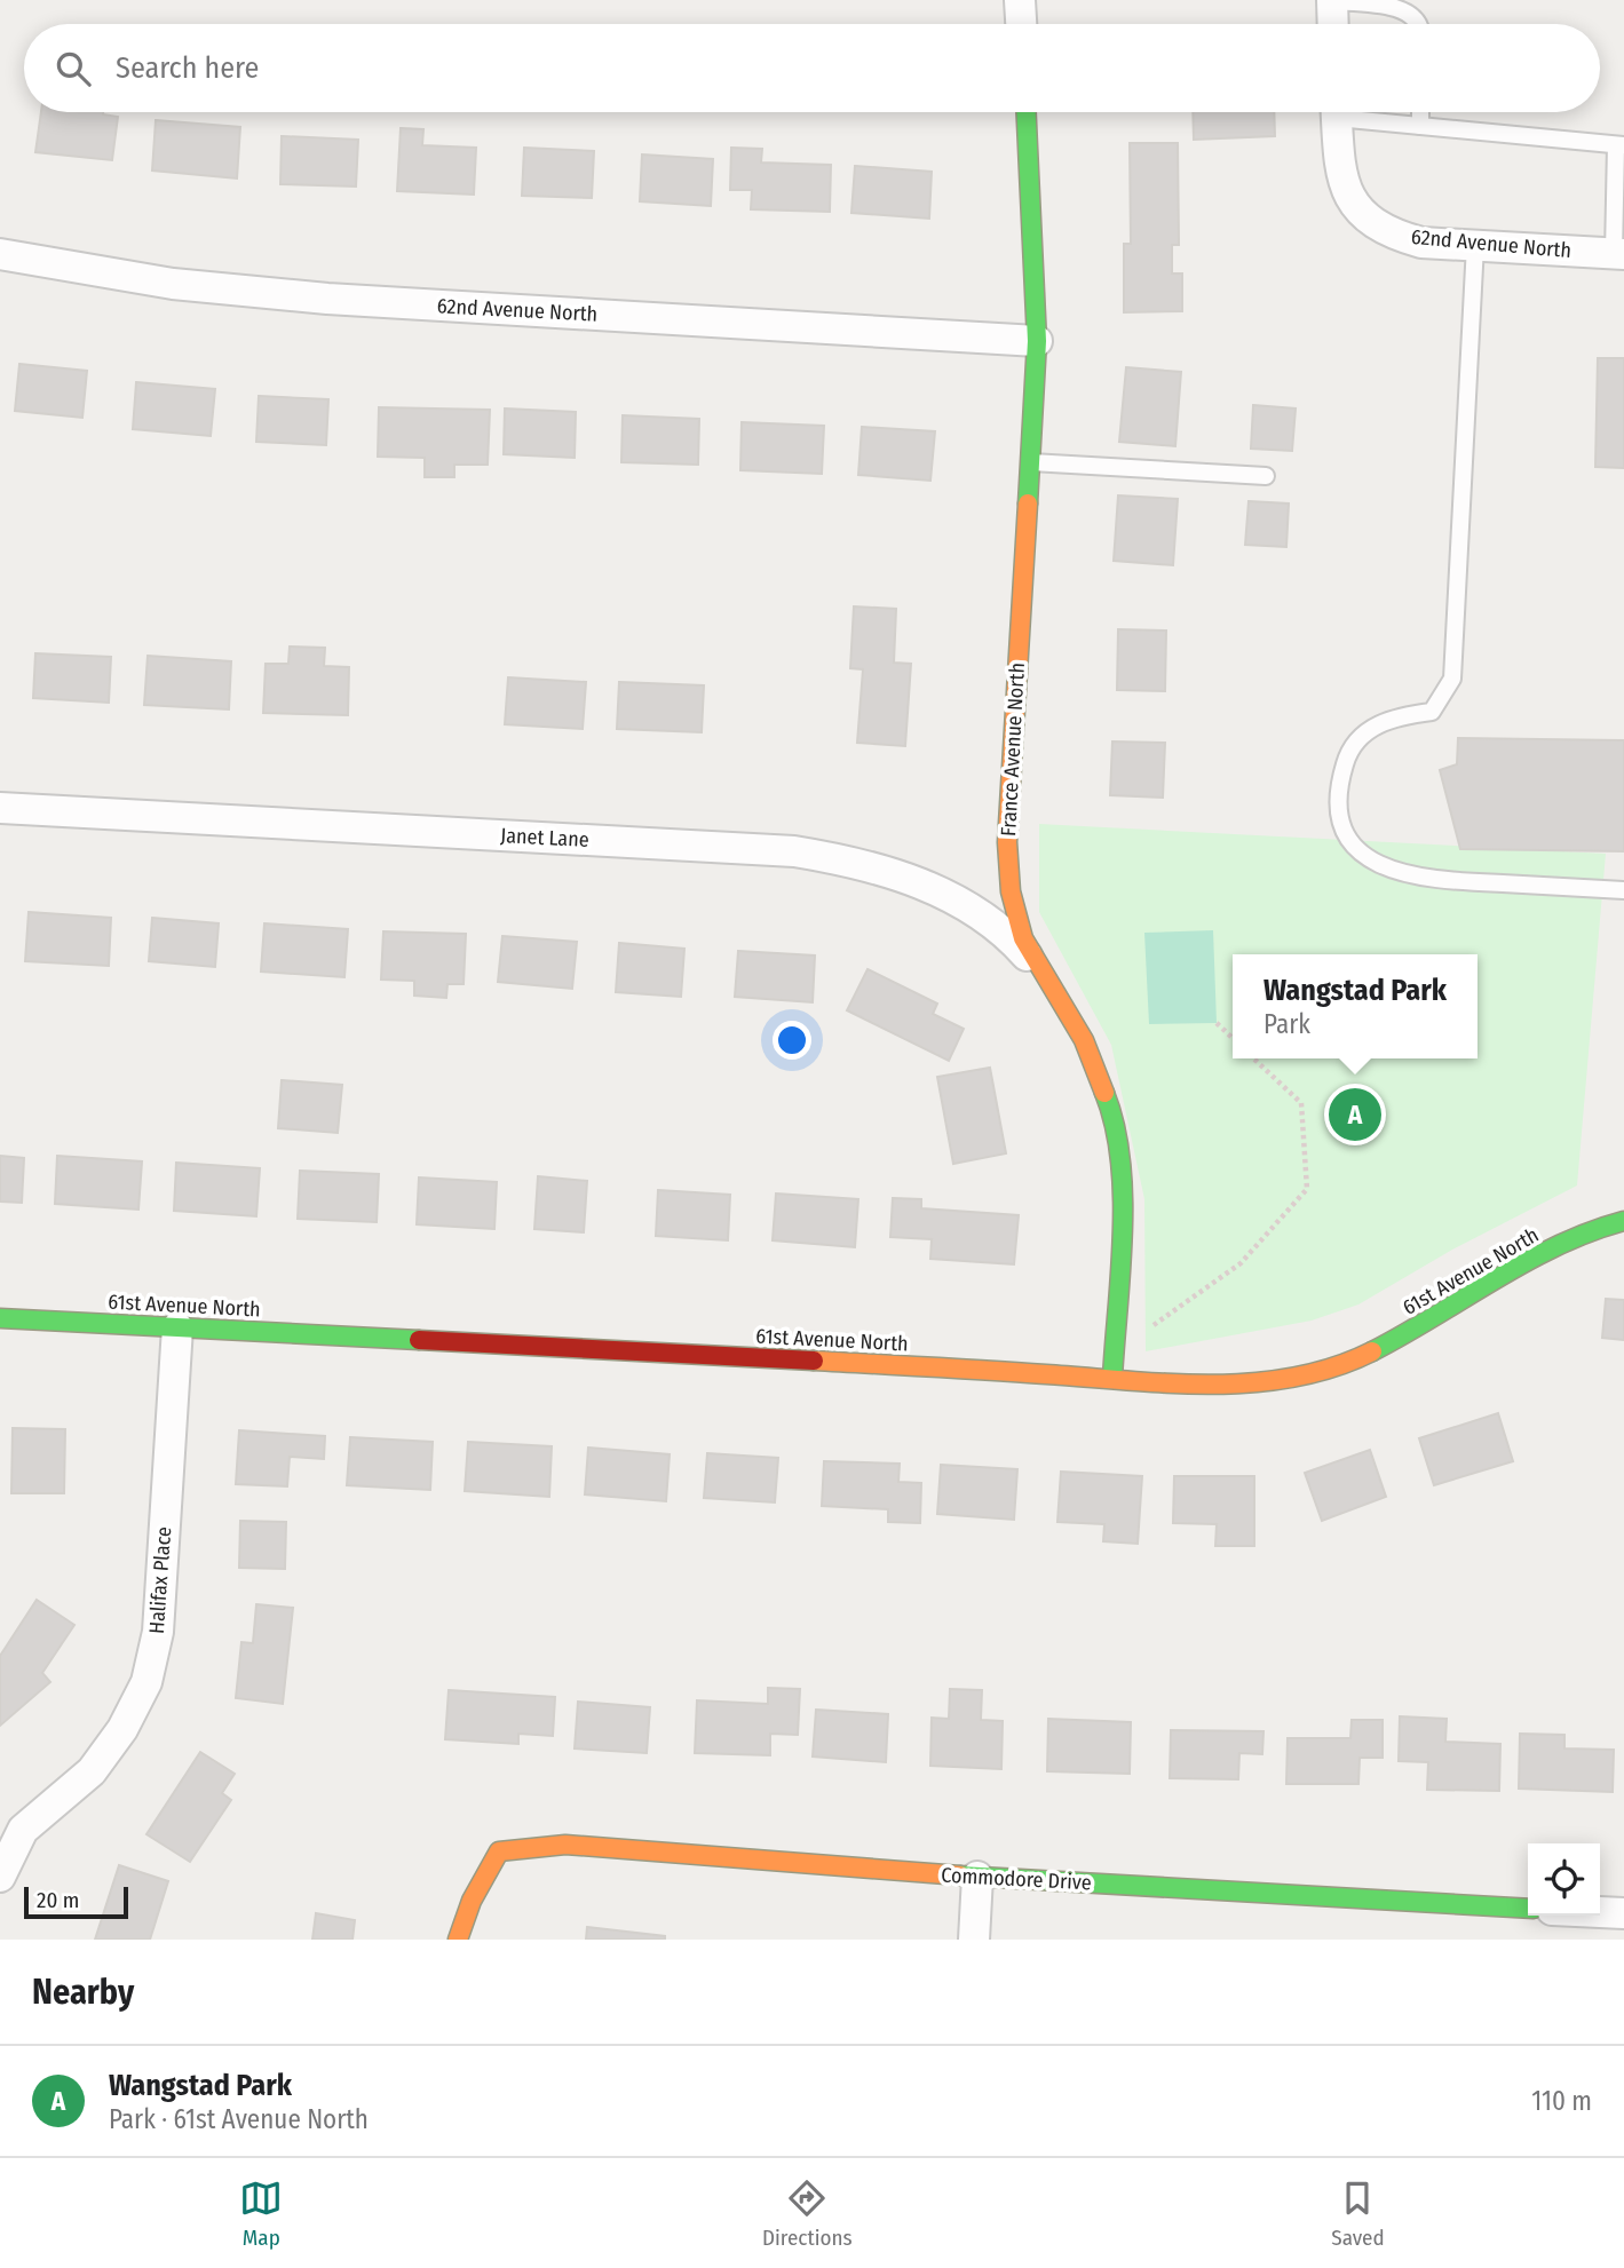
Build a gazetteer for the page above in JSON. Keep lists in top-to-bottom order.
{
  "streets": {
    "street": [
      "62nd Avenue North",
      "France Avenue North",
      "Janet Lane",
      "61st Avenue North",
      "Halifax Place",
      "Commodore Drive"
    ]
  },
  "crossings": [
    ["62nd Avenue North", "France Avenue North"],
    ["France Avenue North", "Janet Lane"],
    ["France Avenue North", "61st Avenue North"],
    ["61st Avenue North", "Halifax Place"]
  ],
  "scale_bar": "20 m",
  "page": {
    "search": "Search here",
    "popup": ["Wangstad Park", "Park"],
    "pins": "A",
    "scale": "20 m",
    "heading": "Nearby",
    "list": [
      {
        "mark": "A",
        "name": "Wangstad Park",
        "note": "Park · 61st Avenue North",
        "value": "110 m"
      }
    ],
    "nav": ["Map", "Directions", "Saved"]
  }
}
